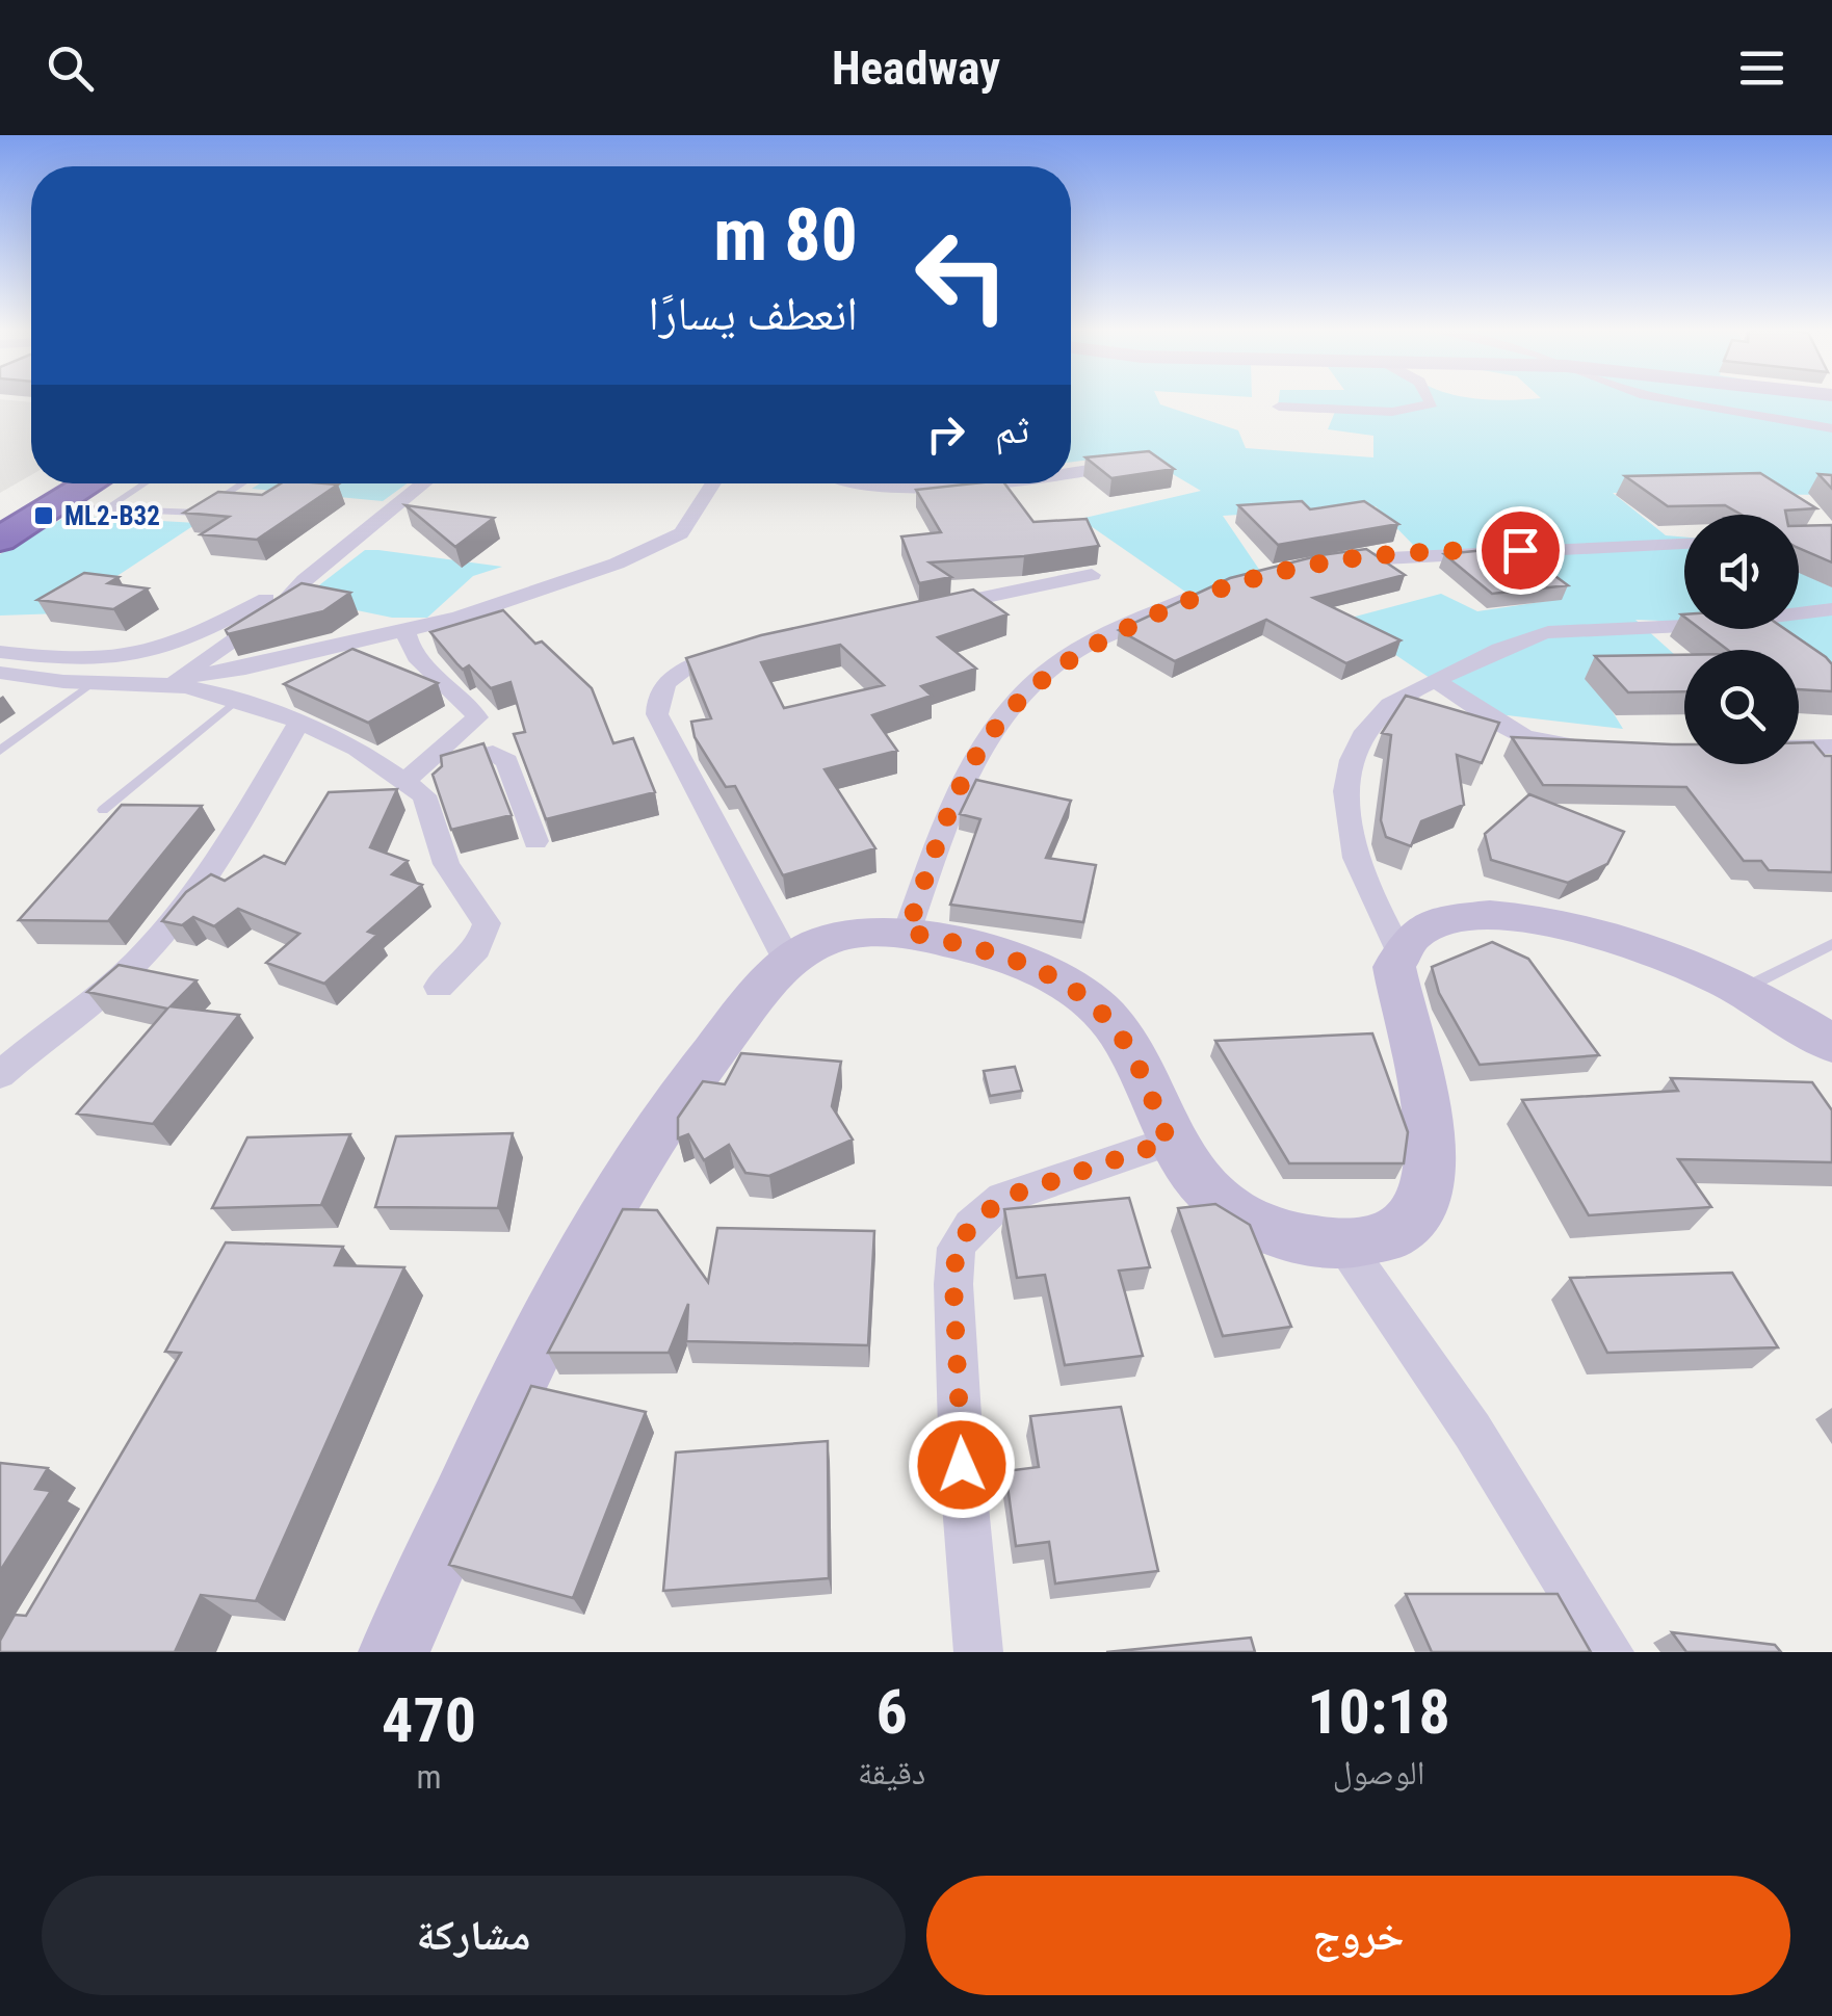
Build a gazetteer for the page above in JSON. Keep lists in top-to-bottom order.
{
  "places": {
    "transit": ["ML2-B32"]
  },
  "page": {
    "header": "Headway",
    "turn": ["80 m", "انعطف يسارًا"],
    "then": "ثم",
    "eta": [
      "10:18",
      "الوصول",
      "6",
      "دقيقة",
      "470",
      "m"
    ],
    "buttons": ["خروج", "مشاركة"]
  }
}
